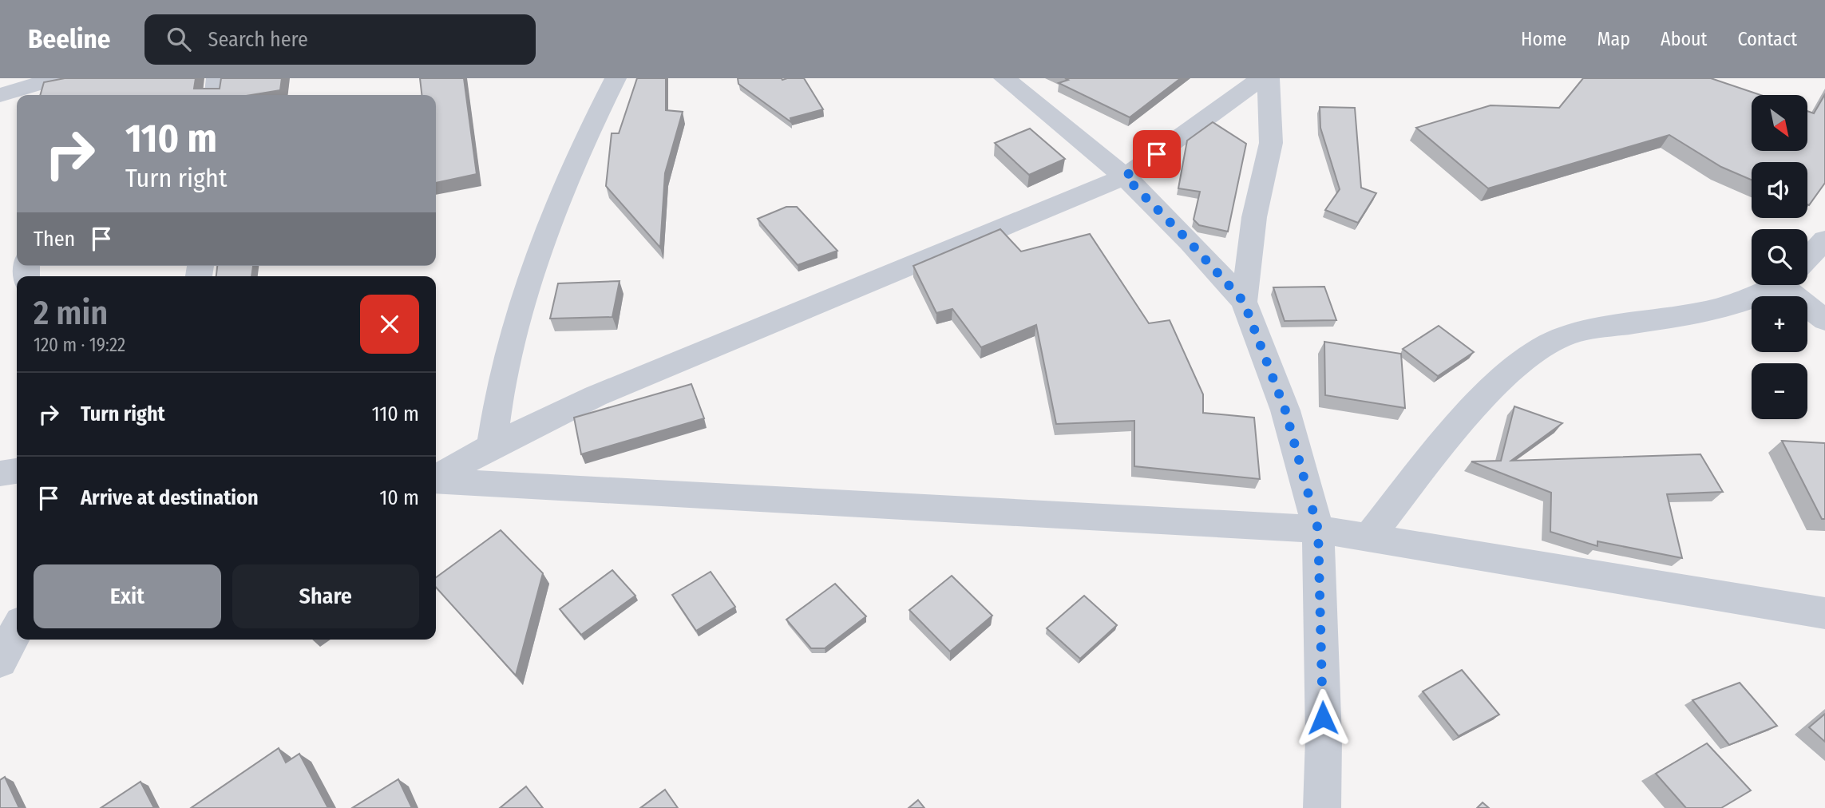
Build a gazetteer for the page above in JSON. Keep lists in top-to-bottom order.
{
  "north": "bottom right",
  "page": {
    "header": "Beeline",
    "search": "Search here",
    "nav": [
      "Home",
      "Map",
      "About",
      "Contact"
    ],
    "map_buttons": ["+", "−"],
    "turn": ["110 m", "Turn right"],
    "then": "Then",
    "heading": ["2 min", "120 m · 19:22"],
    "list": [
      {
        "name": "Turn right",
        "value": "110 m"
      },
      {
        "name": "Arrive at destination",
        "value": "10 m"
      }
    ],
    "buttons": ["Exit", "Share"]
  }
}
